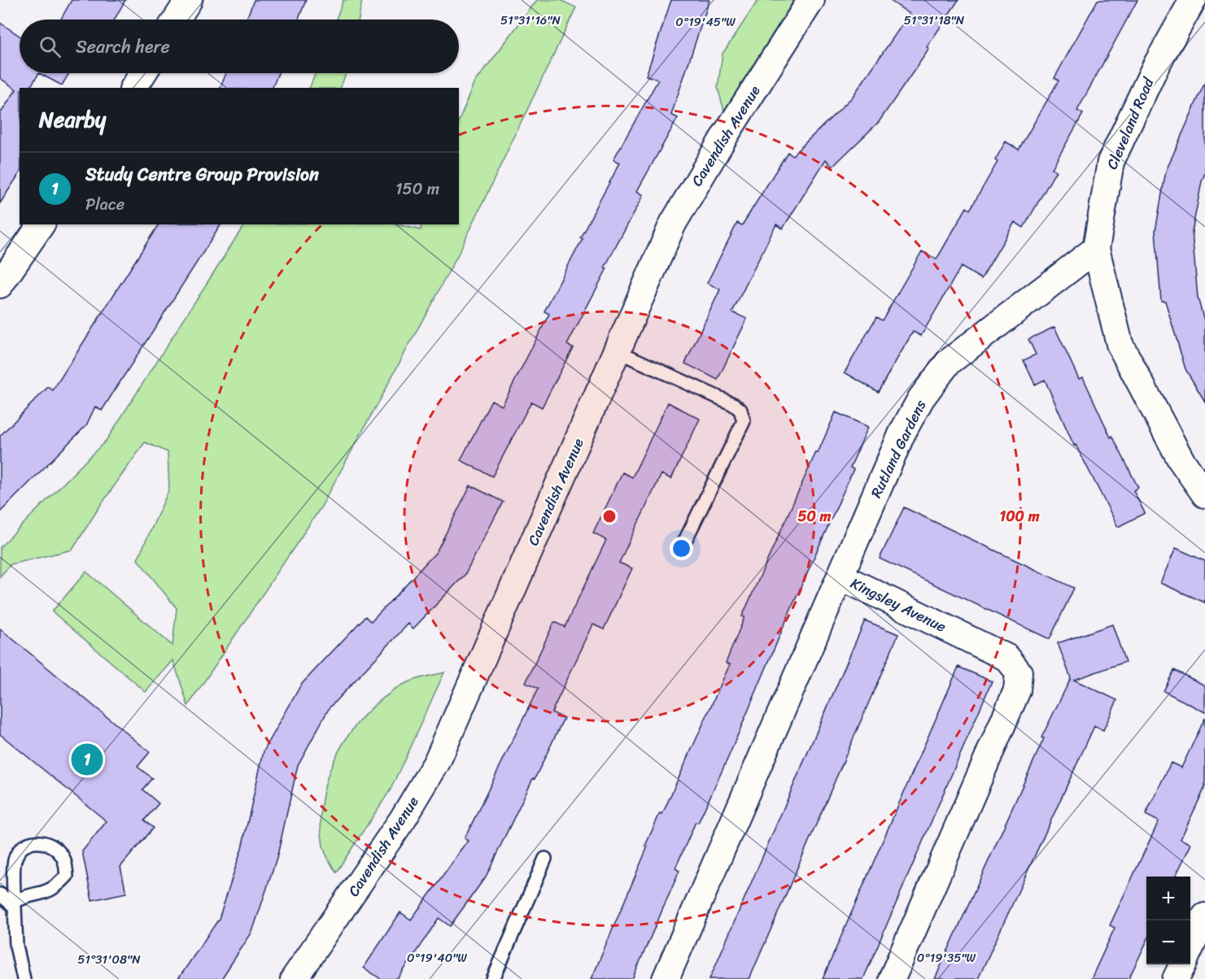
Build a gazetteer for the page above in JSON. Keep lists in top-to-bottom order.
{
  "streets": {
    "street": [
      "Cleveland Road",
      "Cavendish Avenue",
      "Rutland Gardens",
      "Kingsley Avenue"
    ]
  },
  "crossings": [
    ["Cleveland Road", "Rutland Gardens"],
    ["Rutland Gardens", "Kingsley Avenue"]
  ],
  "page": {
    "search": "Search here",
    "heading": "Nearby",
    "list": [
      {
        "mark": "1",
        "name": "Study Centre Group Provision",
        "note": "Place",
        "value": "150 m"
      }
    ],
    "pins": "1",
    "map_buttons": ["+", "−"]
  },
  "coordinates": [
    "51°31'16\"N",
    "51°31'18\"N",
    "0°19'45\"W",
    "0°19'40\"W",
    "0°19'35\"W",
    "51°31'08\"N"
  ],
  "rings": ["50 m", "100 m"]
}
